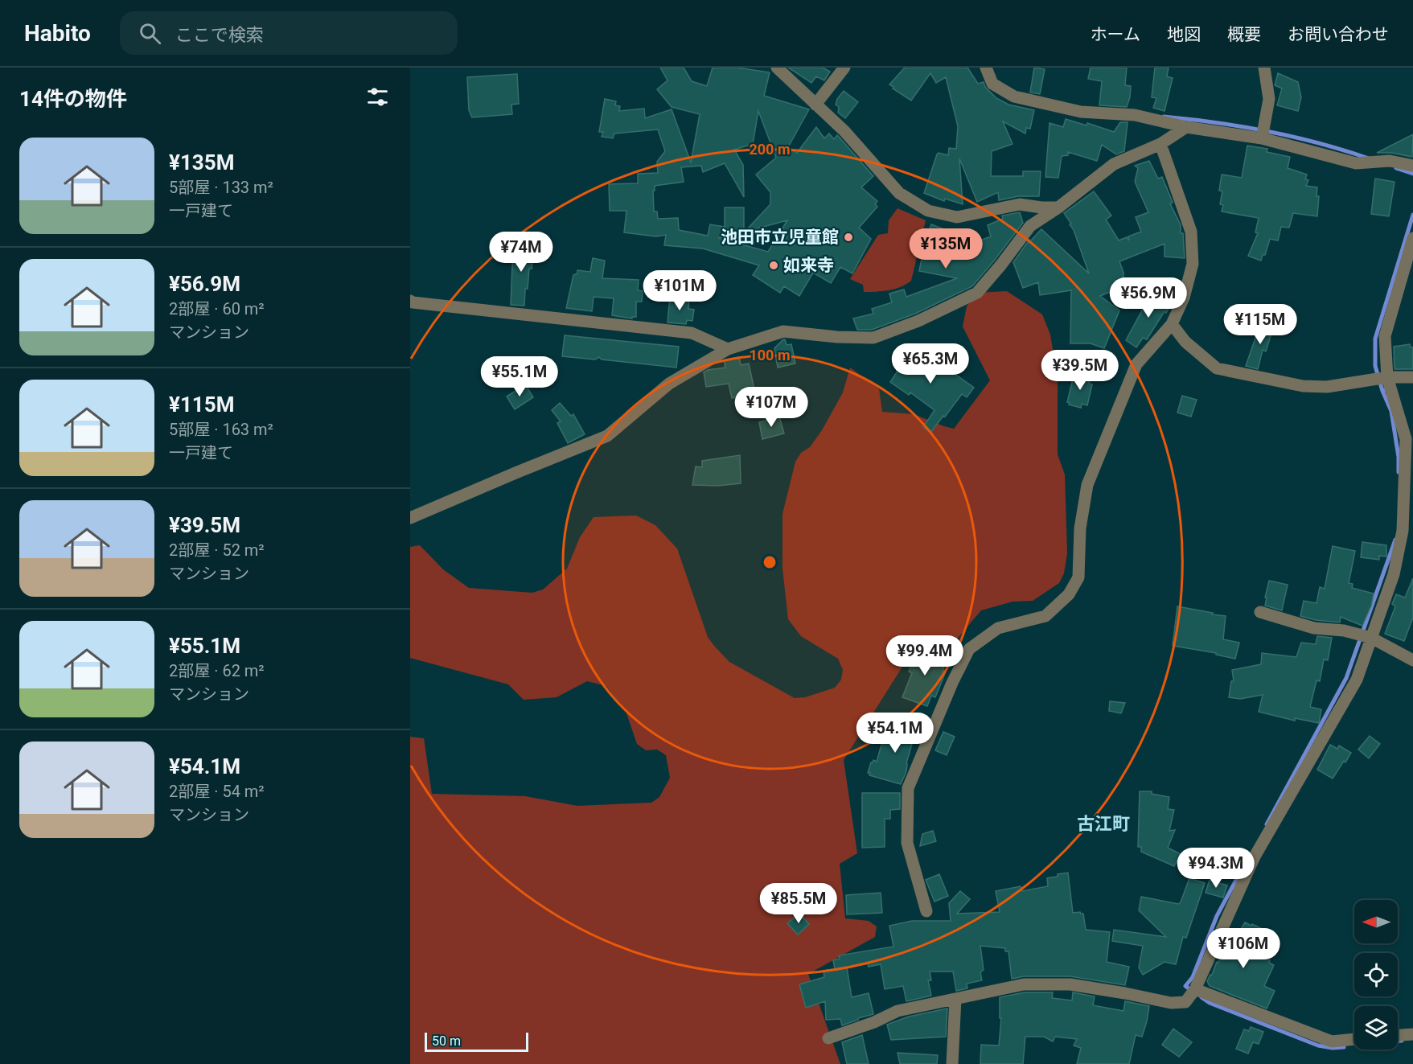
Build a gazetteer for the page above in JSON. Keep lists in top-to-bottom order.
{
  "districts": ["古江町"],
  "places": ["池田市立児童館", "如来寺"],
  "scale_bar": "50 m",
  "north": "left",
  "page": {
    "header": "Habito",
    "search": "ここで検索",
    "nav": [
      "ホーム",
      "地図",
      "概要",
      "お問い合わせ"
    ],
    "heading": "14件の物件",
    "list": [
      {
        "name": "¥135M",
        "note": "5部屋 · 133 m² · 一戸建て"
      },
      {
        "name": "¥56.9M",
        "note": "2部屋 · 60 m² · マンション"
      },
      {
        "name": "¥115M",
        "note": "5部屋 · 163 m² · 一戸建て"
      },
      {
        "name": "¥39.5M",
        "note": "2部屋 · 52 m² · マンション"
      },
      {
        "name": "¥55.1M",
        "note": "2部屋 · 62 m² · マンション"
      },
      {
        "name": "¥54.1M",
        "note": "2部屋 · 54 m² · マンション"
      }
    ],
    "price": [
      "¥135M",
      "¥74M",
      "¥101M",
      "¥56.9M",
      "¥115M",
      "¥65.3M",
      "¥39.5M",
      "¥55.1M",
      "¥107M",
      "¥99.4M",
      "¥54.1M",
      "¥94.3M",
      "¥85.5M",
      "¥106M"
    ],
    "scale": "50 m"
  },
  "rings": ["200 m", "100 m"]
}
